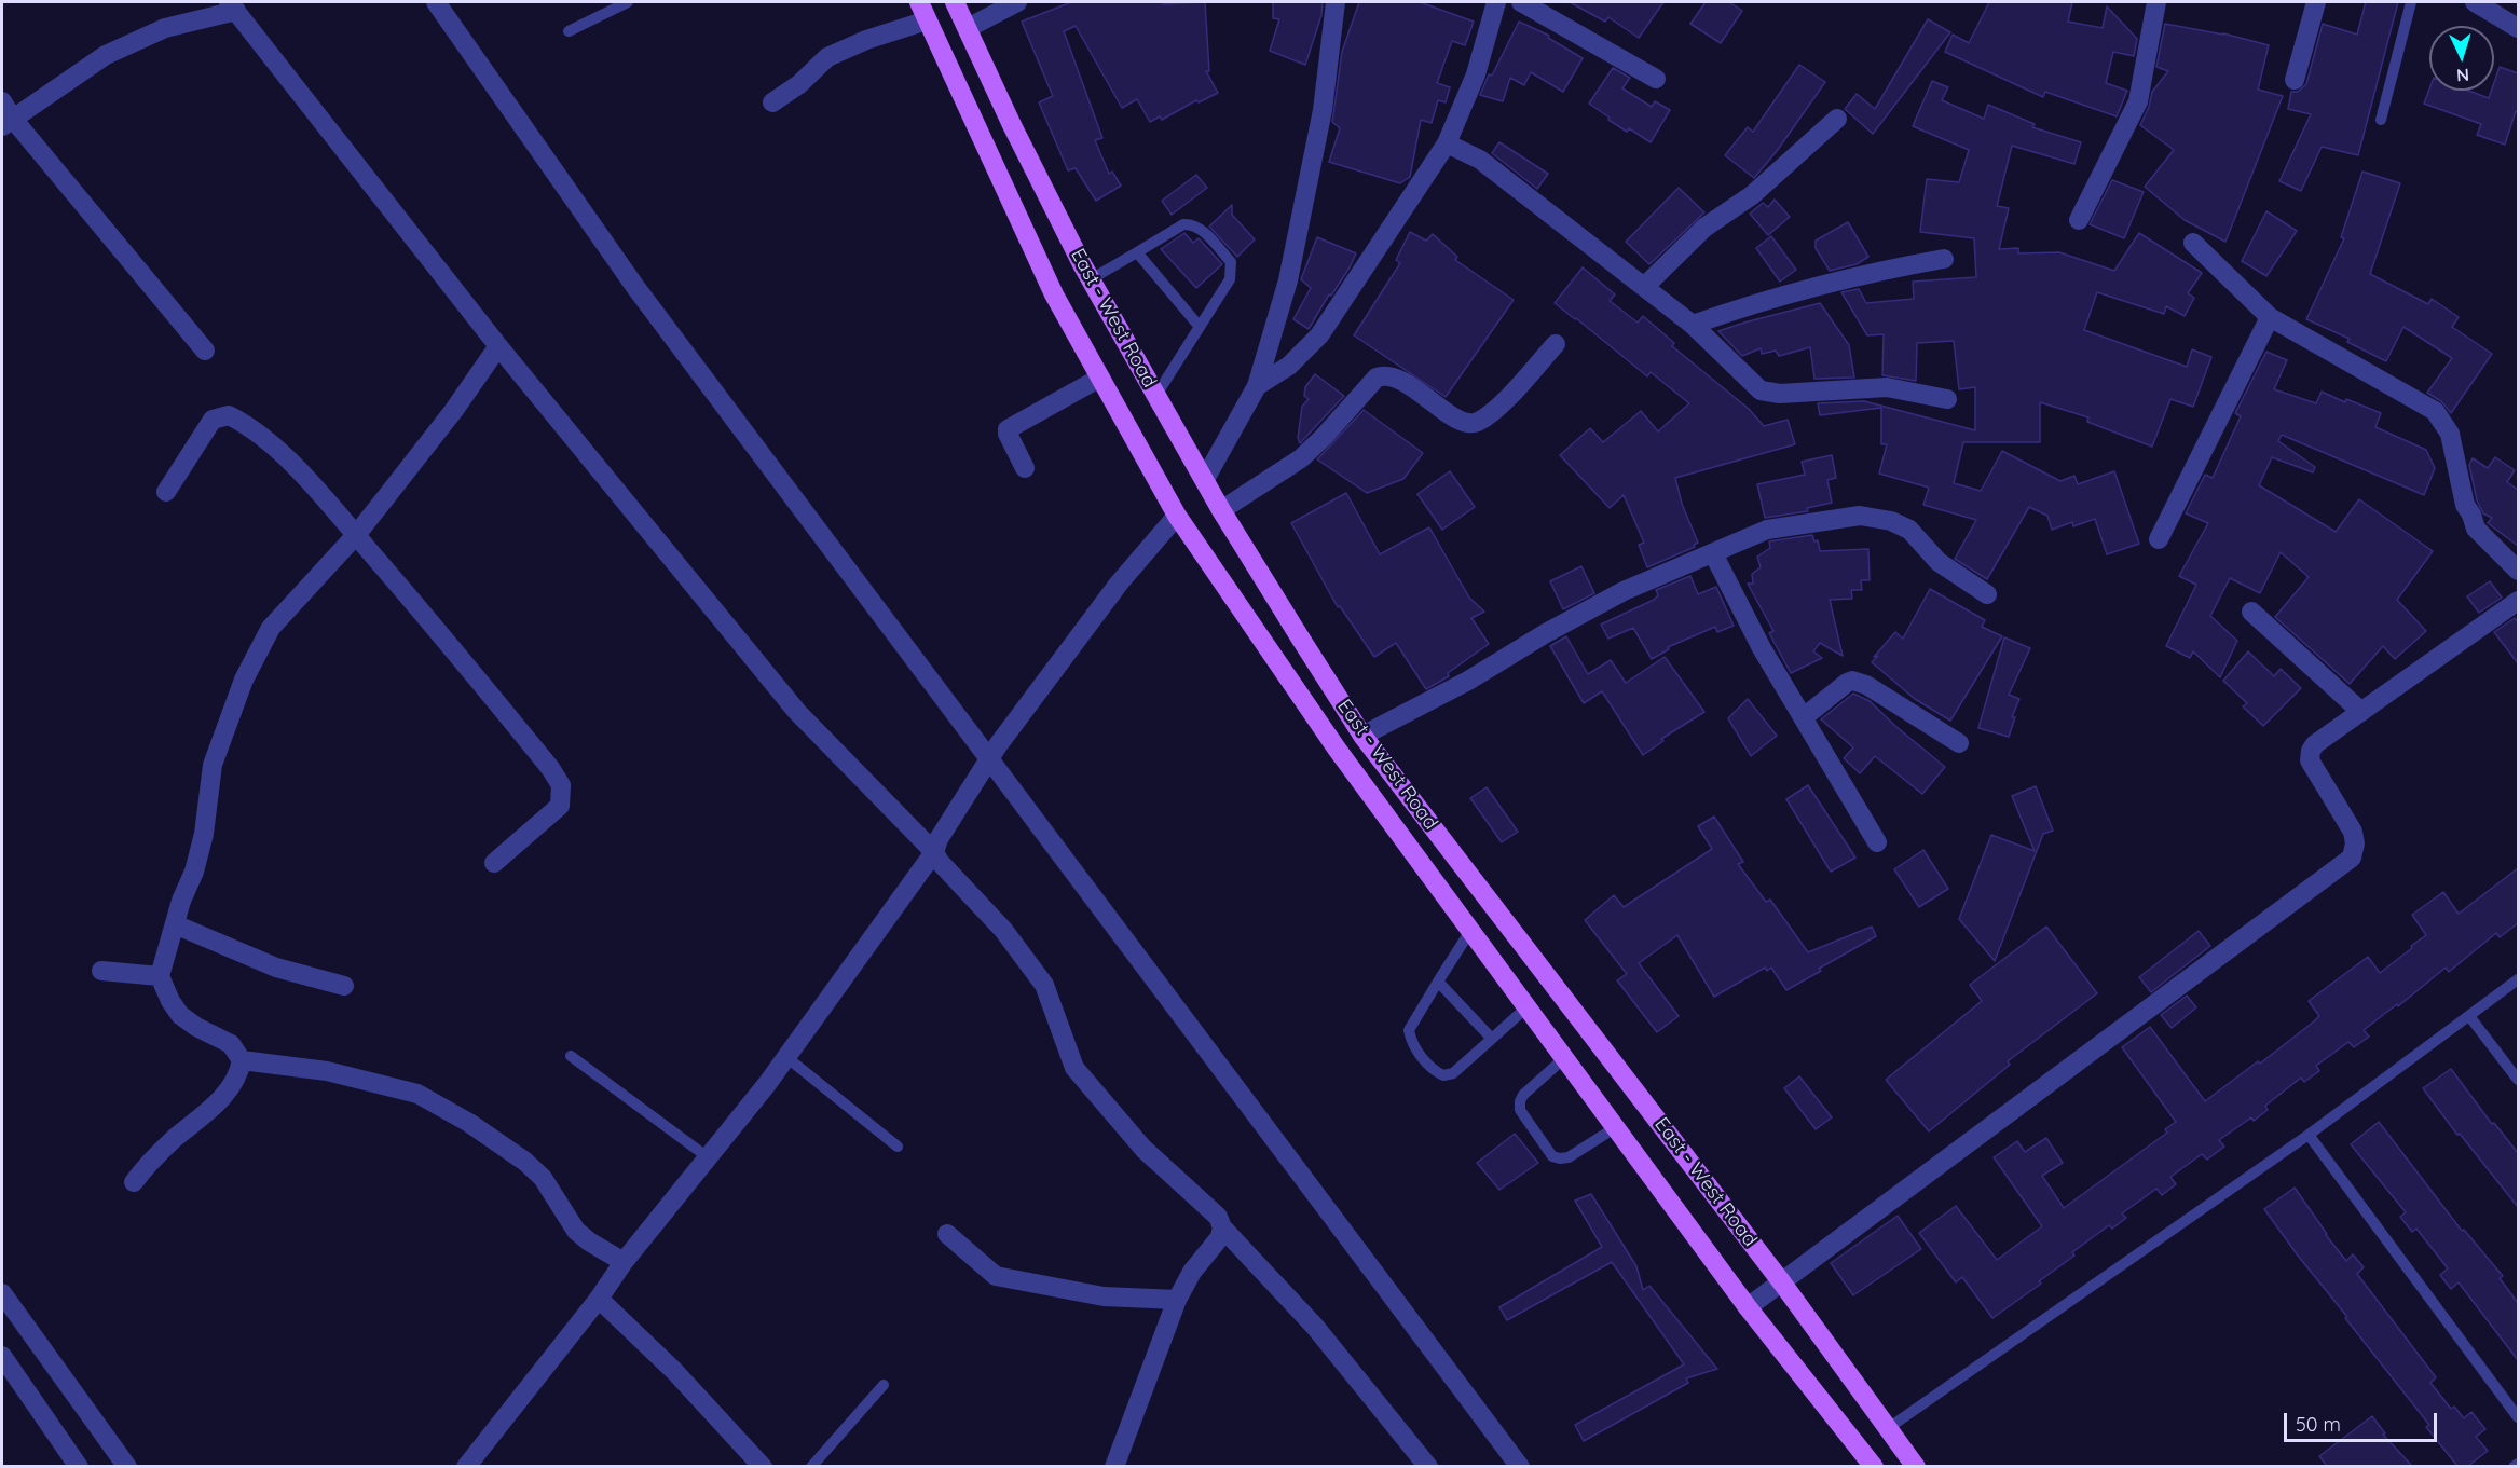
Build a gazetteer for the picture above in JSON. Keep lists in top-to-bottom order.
{
  "streets": {
    "main road": ["East - West Road"]
  },
  "scale_bar": "50 m",
  "north": "bottom"
}
